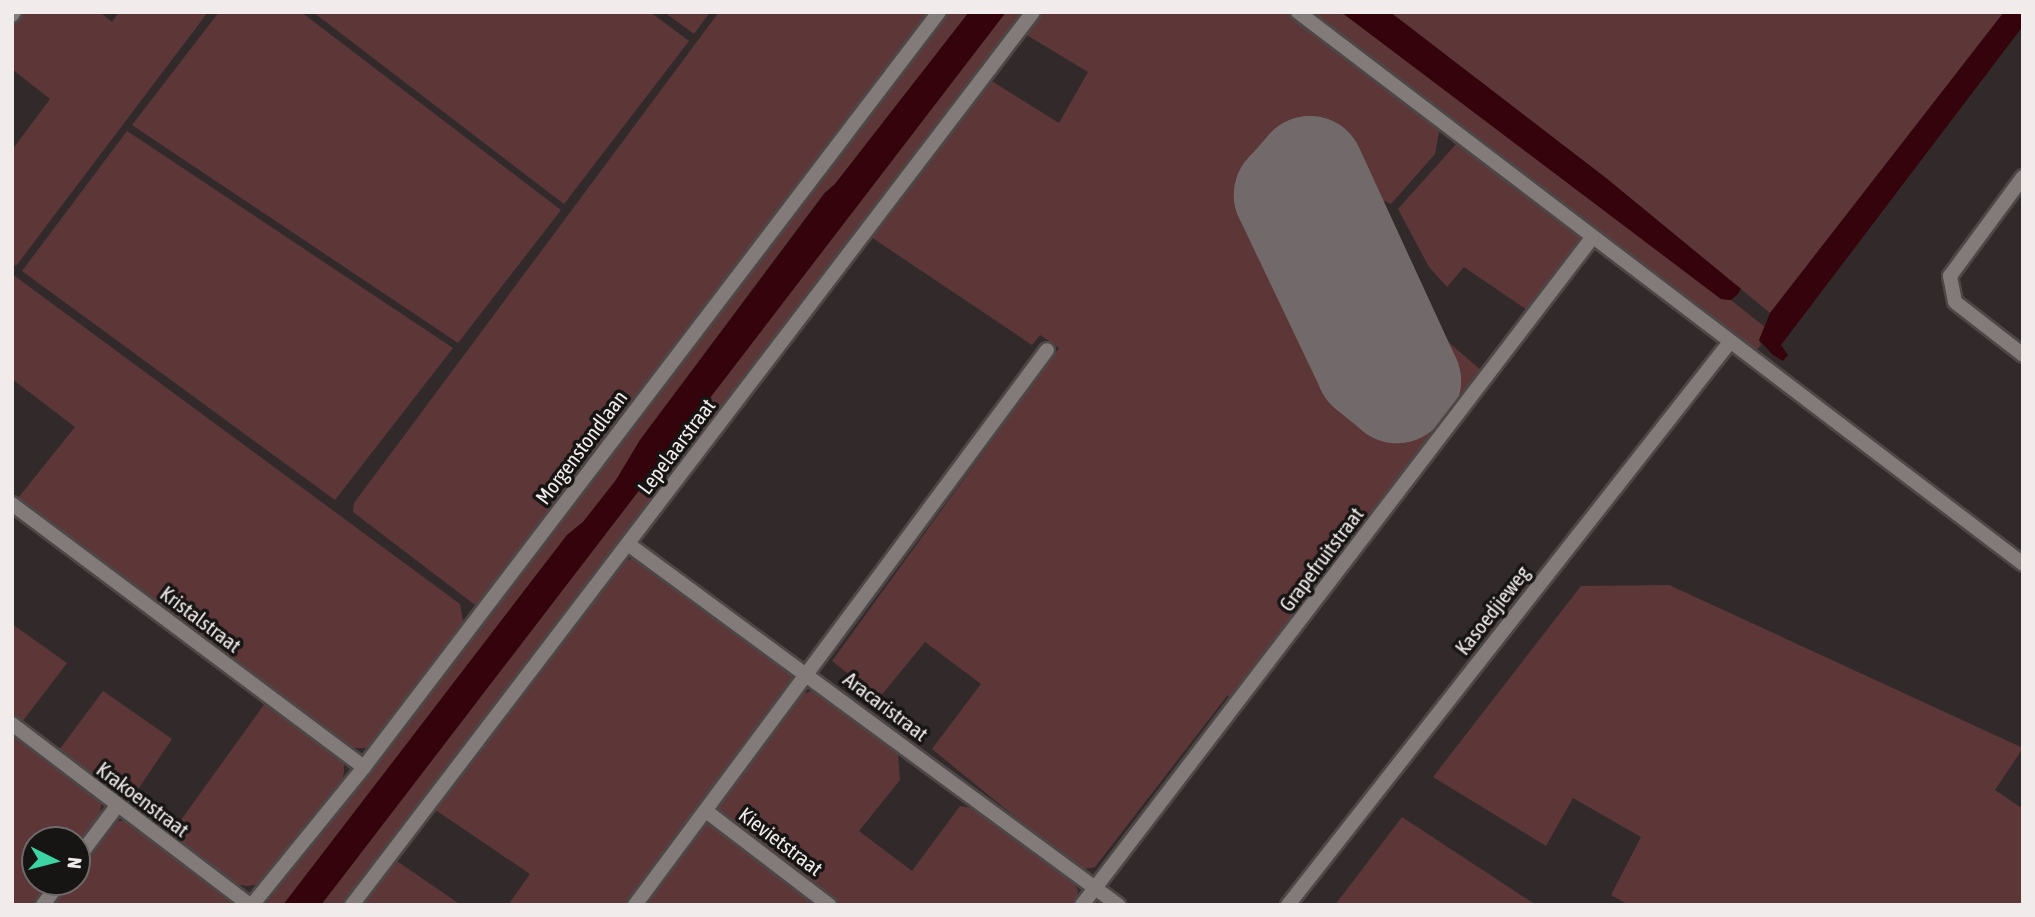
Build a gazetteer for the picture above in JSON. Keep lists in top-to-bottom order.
{
  "streets": {
    "street": [
      "Lepelaarstraat",
      "Morgenstondlaan",
      "Grapefruitstraat",
      "Kasoedjieweg",
      "Kristalstraat",
      "Aracaristraat",
      "Krakoenstraat",
      "Kievietstraat"
    ]
  },
  "crossings": [
    ["Lepelaarstraat", "Aracaristraat"],
    ["Morgenstondlaan", "Kristalstraat"],
    ["Morgenstondlaan", "Krakoenstraat"],
    ["Grapefruitstraat", "Aracaristraat"]
  ],
  "north": "right"
}
